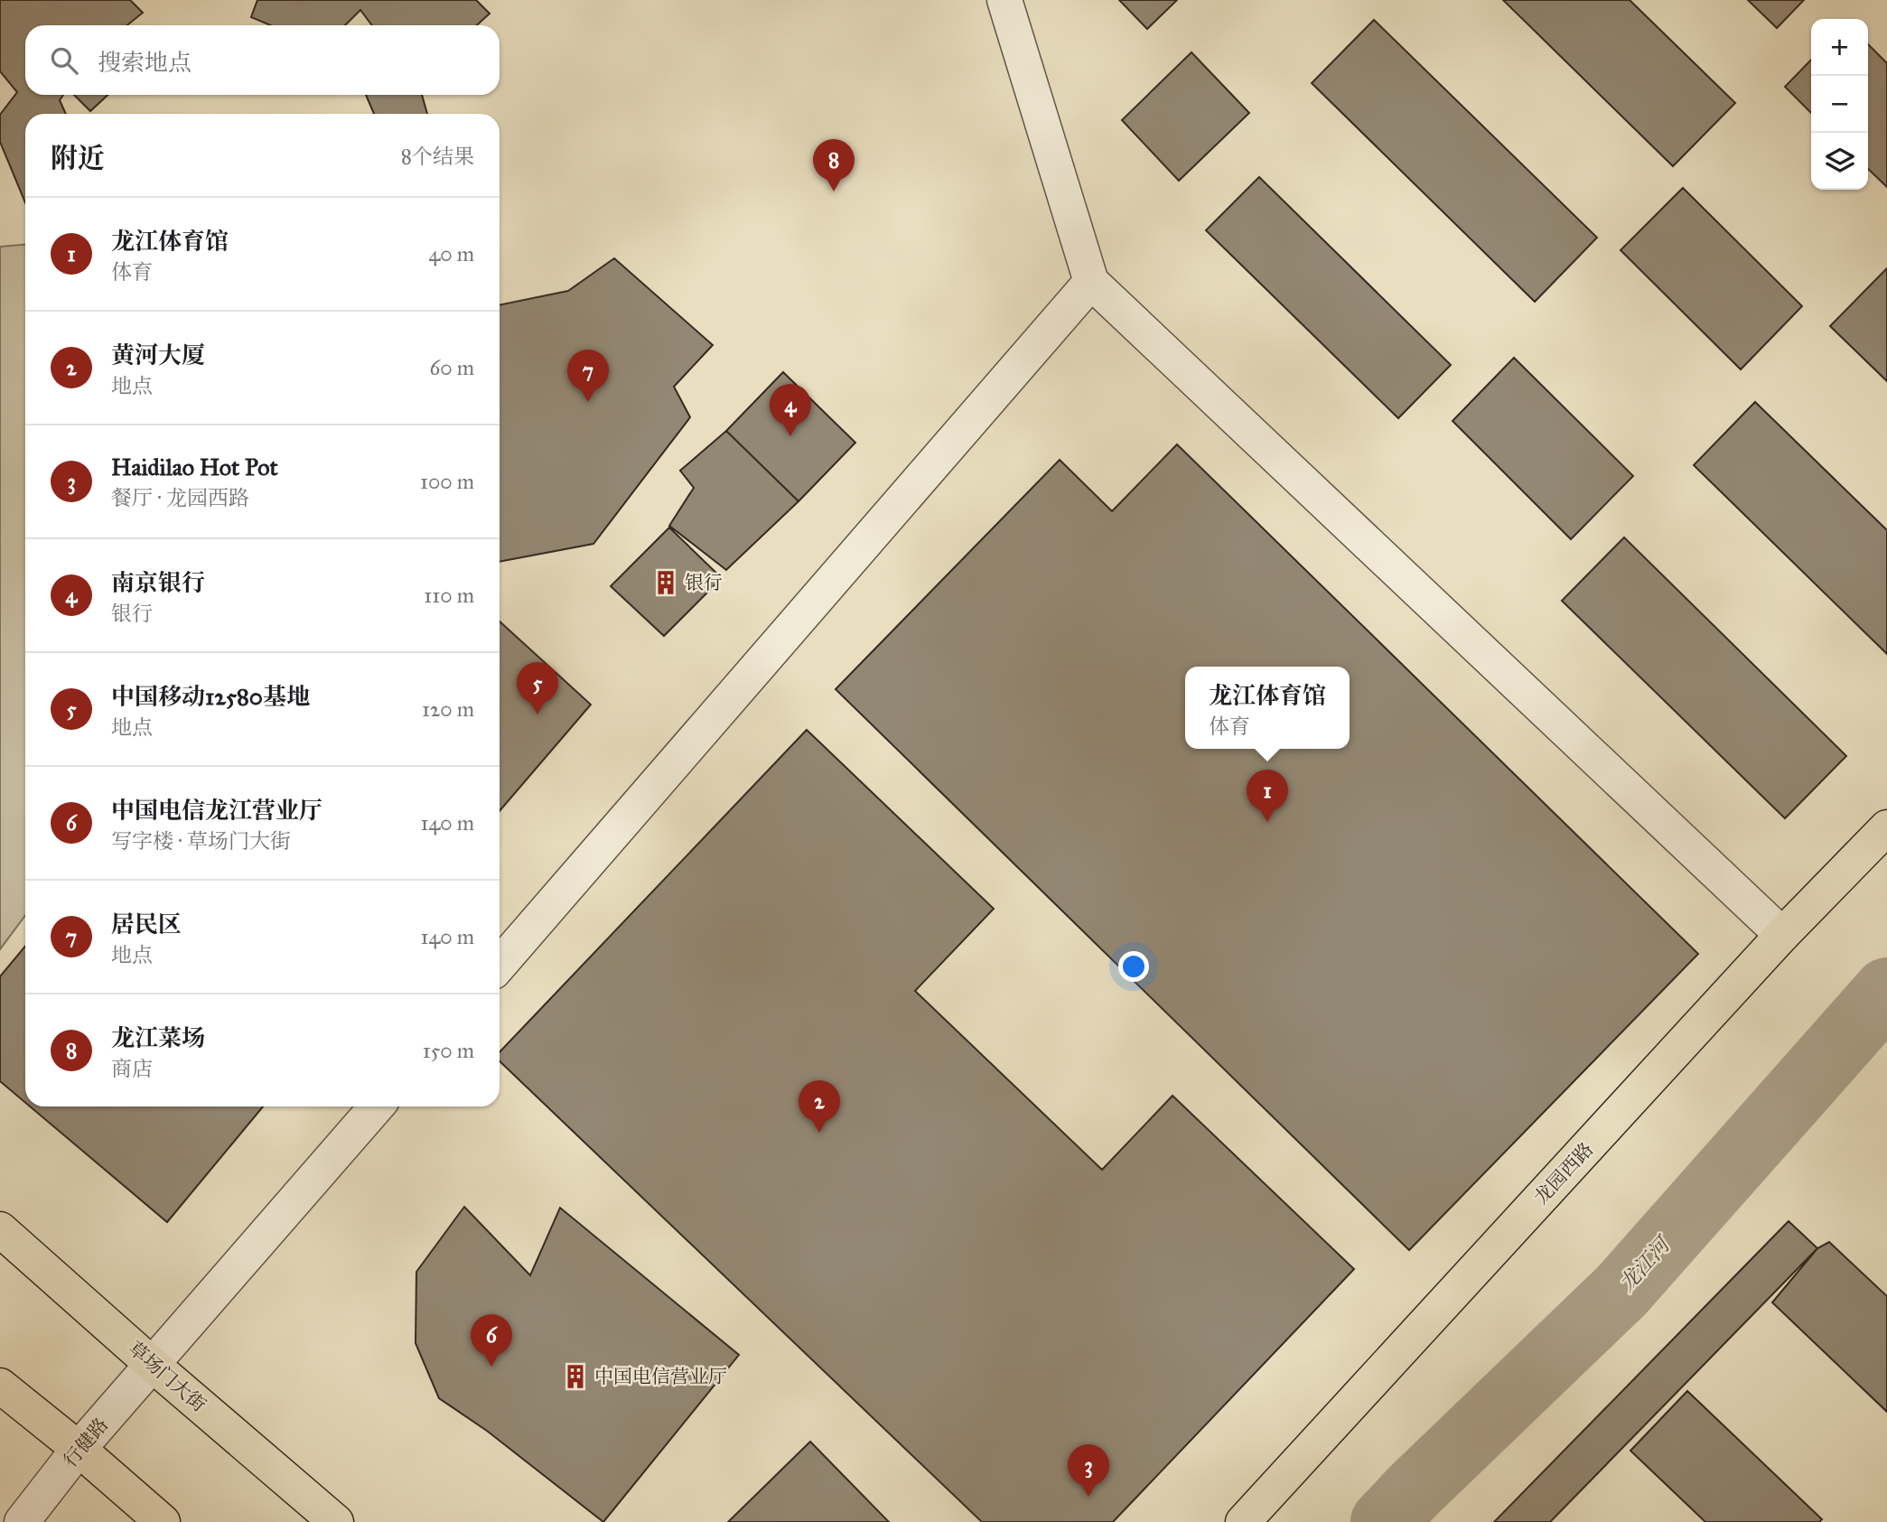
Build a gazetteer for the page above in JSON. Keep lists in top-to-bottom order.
{
  "streets": {
    "main road": ["龙园西路", "草场门大街"],
    "street": ["行健路"]
  },
  "crossings": [
    ["草场门大街", "行健路"]
  ],
  "water": ["龙江河"],
  "places": {
    "building": ["银行", "中国电信营业厅"]
  },
  "page": {
    "map_buttons": ["+", "−"],
    "search": "搜索地点",
    "heading": ["附近", "8个结果"],
    "pins": [
      "8",
      "7",
      "4",
      "5",
      "1",
      "2",
      "6",
      "3"
    ],
    "list": [
      {
        "mark": "1",
        "name": "龙江体育馆",
        "note": "体育",
        "value": "40 m"
      },
      {
        "mark": "2",
        "name": "黄河大厦",
        "note": "地点",
        "value": "60 m"
      },
      {
        "mark": "3",
        "name": "Haidilao Hot Pot",
        "note": "餐厅 · 龙园西路",
        "value": "100 m"
      },
      {
        "mark": "4",
        "name": "南京银行",
        "note": "银行",
        "value": "110 m"
      },
      {
        "mark": "5",
        "name": "中国移动12580基地",
        "note": "地点",
        "value": "120 m"
      },
      {
        "mark": "6",
        "name": "中国电信龙江营业厅",
        "note": "写字楼 · 草场门大街",
        "value": "140 m"
      },
      {
        "mark": "7",
        "name": "居民区",
        "note": "地点",
        "value": "140 m"
      },
      {
        "mark": "8",
        "name": "龙江菜场",
        "note": "商店",
        "value": "150 m"
      }
    ],
    "popup": ["龙江体育馆", "体育"]
  }
}
